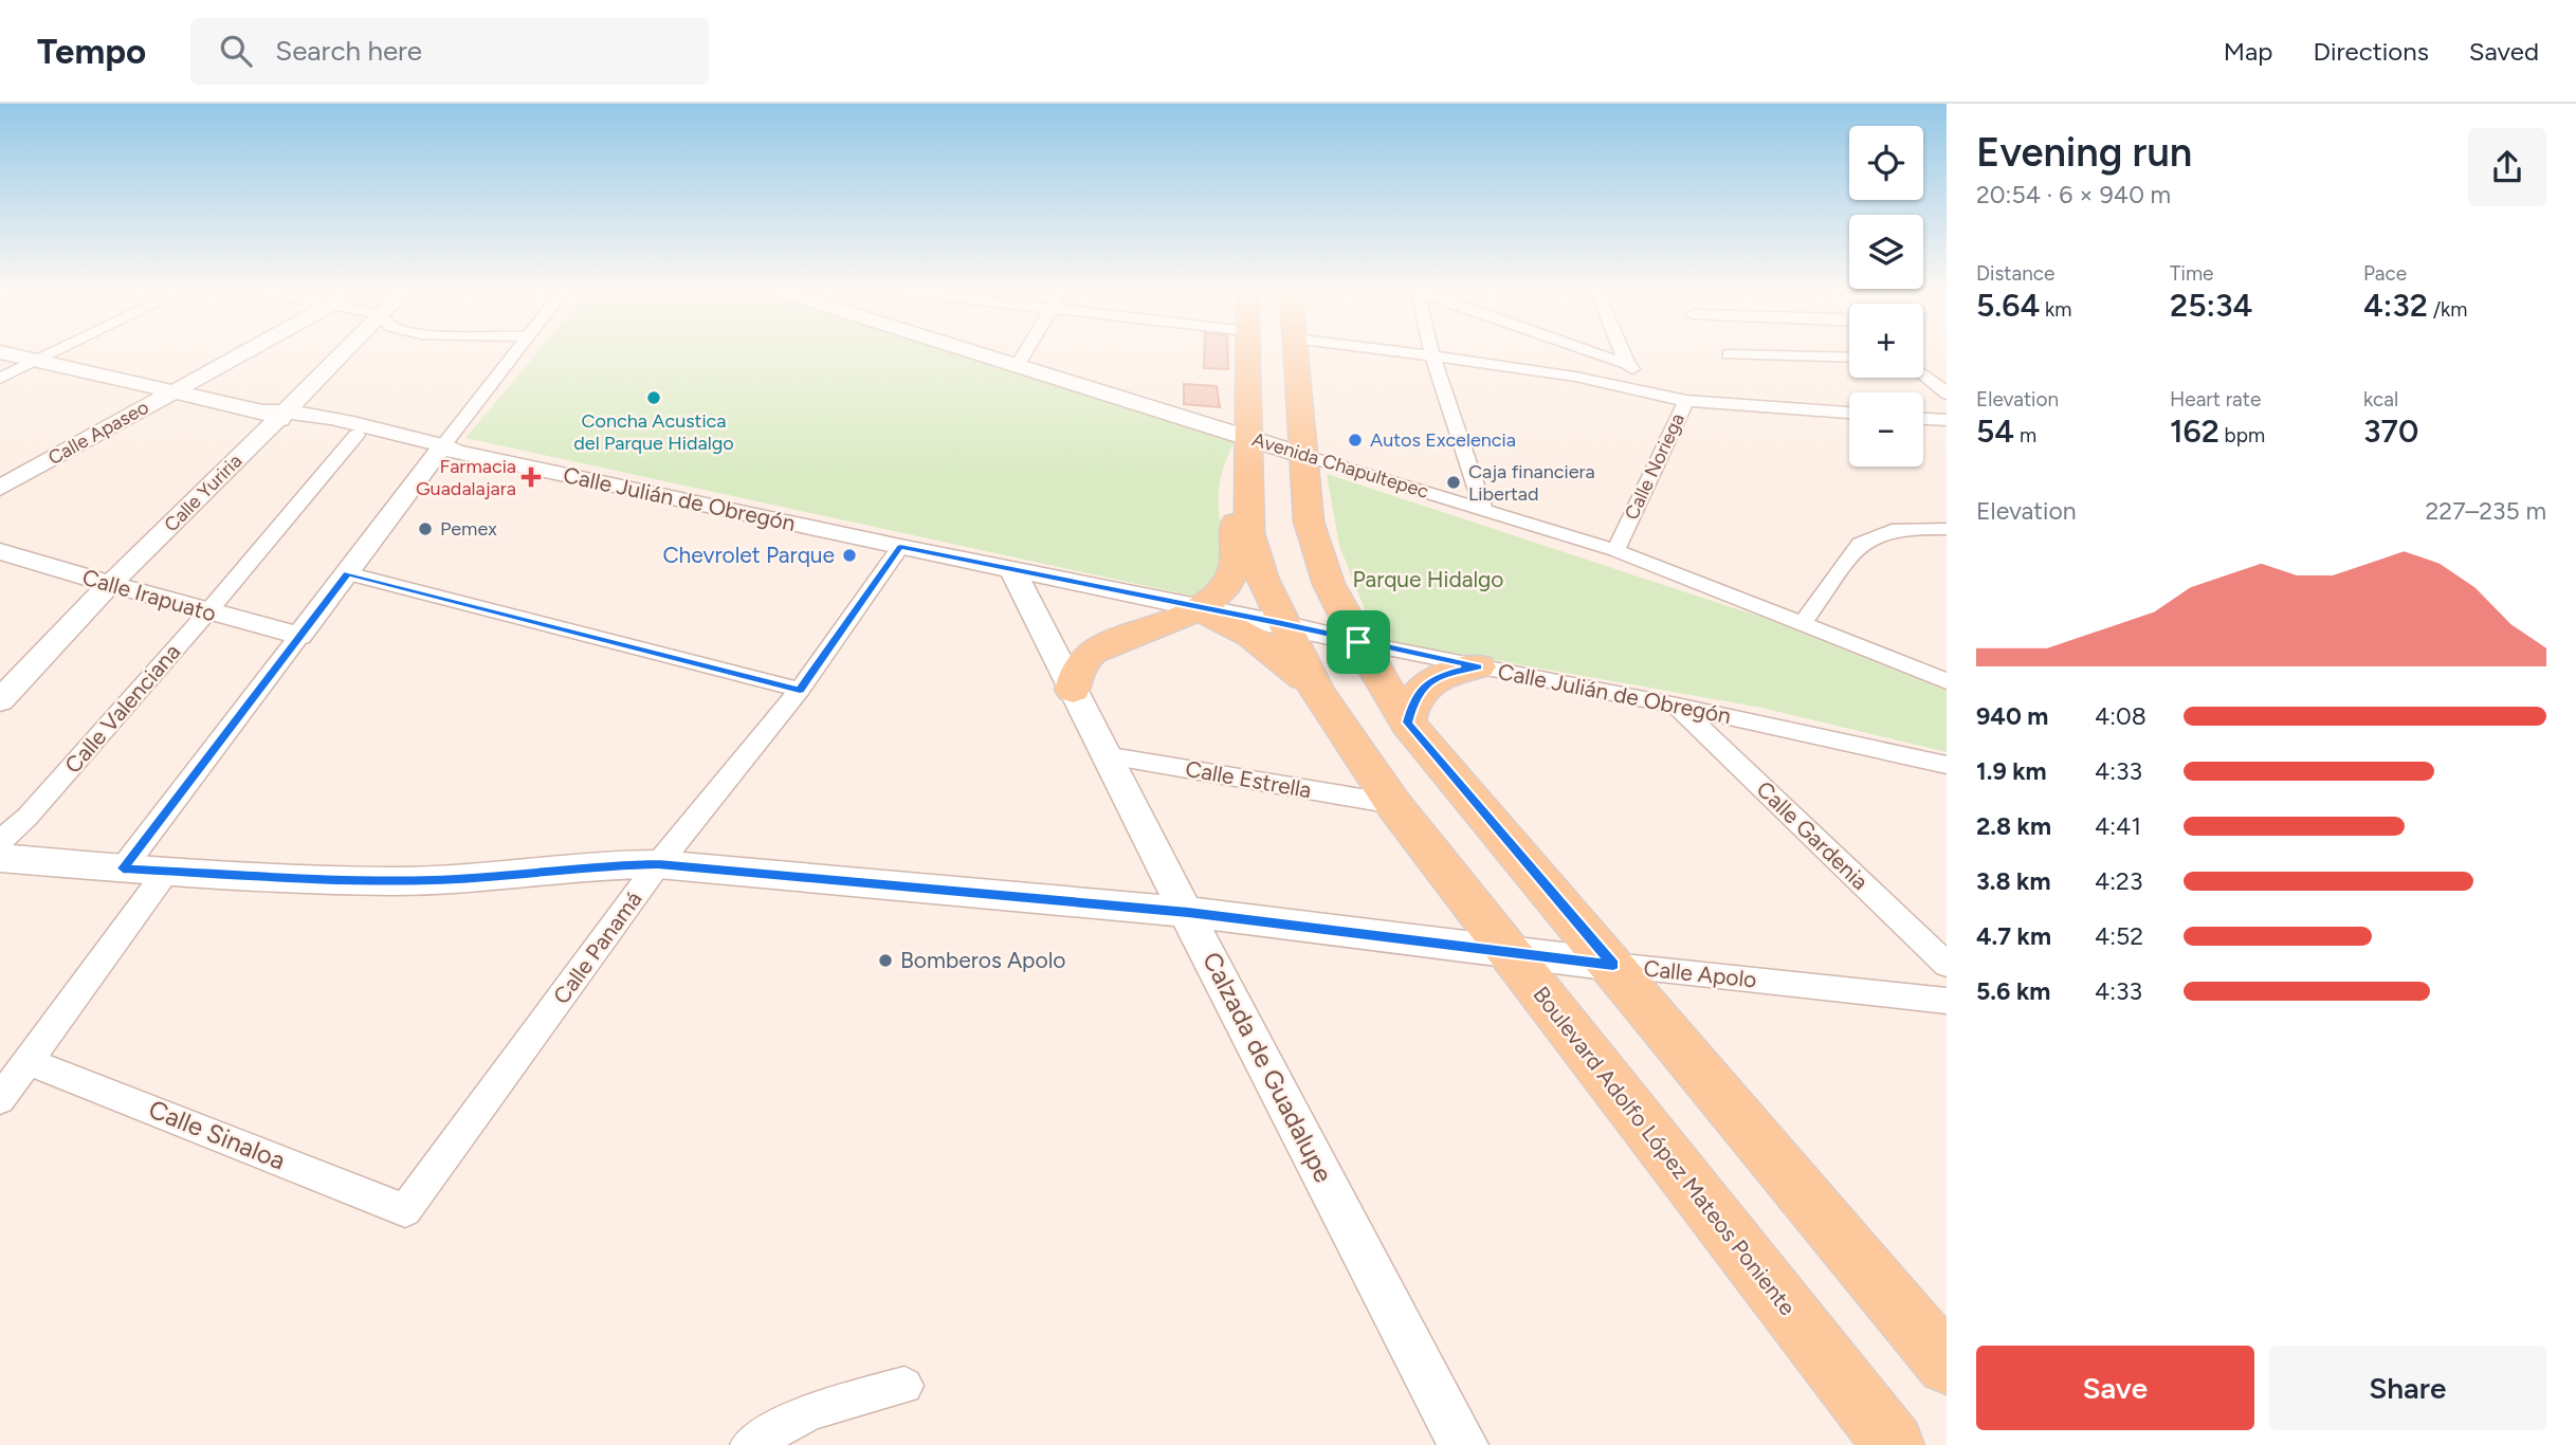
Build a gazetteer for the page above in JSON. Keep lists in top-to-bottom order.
{
  "streets": {
    "main road": ["Boulevard Adolfo López Mateos Poniente"],
    "street": [
      "Calle Apaseo",
      "Avenida Chapultepec",
      "Calle Noriega",
      "Calle Yuriria",
      "Calle Julián de Obregón",
      "Calle Irapuato",
      "Calle Valenciana",
      "Calle Estrella",
      "Calle Gardenia",
      "Calle Panamá",
      "Calle Apolo",
      "Calzada de Guadalupe",
      "Calle Sinaloa"
    ]
  },
  "crossings": [
    ["Avenida Chapultepec", "Calle Noriega"],
    ["Avenida Chapultepec", "Boulevard Adolfo López Mateos Poniente"],
    ["Calle Yuriria", "Calle Irapuato"],
    ["Calle Julián de Obregón", "Calle Gardenia"],
    ["Calle Julián de Obregón", "Calle Panamá"],
    ["Calle Julián de Obregón", "Calzada de Guadalupe"],
    ["Calle Julián de Obregón", "Boulevard Adolfo López Mateos Poniente"],
    ["Calle Irapuato", "Calle Valenciana"],
    ["Calle Estrella", "Calzada de Guadalupe"],
    ["Calle Estrella", "Boulevard Adolfo López Mateos Poniente"],
    ["Calle Panamá", "Calle Apolo"],
    ["Calle Panamá", "Calle Sinaloa"],
    ["Calle Apolo", "Calzada de Guadalupe"],
    ["Calle Apolo", "Boulevard Adolfo López Mateos Poniente"]
  ],
  "parks": ["Parque Hidalgo"],
  "places": {
    "other": [
      "Concha Acustica del Parque Hidalgo",
      "Autos Excelencia",
      "Caja financiera Libertad",
      "Pemex",
      "Chevrolet Parque",
      "Bomberos Apolo"
    ],
    "health": ["Farmacia Guadalajara"]
  },
  "page": {
    "header": "Tempo",
    "search": "Search here",
    "nav": ["Map", "Directions", "Saved"],
    "heading": ["Evening run", "20:54 · 6 × 940 m"],
    "map_buttons": ["+", "−"],
    "stats": [
      ["Distance", "5.64 km"],
      ["Time", "25:34"],
      ["Pace", "4:32 /km"],
      ["Elevation", "54 m"],
      ["Heart rate", "162 bpm"],
      ["kcal", "370"]
    ],
    "chart": ["Elevation", "227–235 m"],
    "list": [
      {
        "name": "940 m",
        "note": "4:08"
      },
      {
        "name": "1.9 km",
        "note": "4:33"
      },
      {
        "name": "2.8 km",
        "note": "4:41"
      },
      {
        "name": "3.8 km",
        "note": "4:23"
      },
      {
        "name": "4.7 km",
        "note": "4:52"
      },
      {
        "name": "5.6 km",
        "note": "4:33"
      }
    ],
    "buttons": ["Save", "Share"]
  }
}
